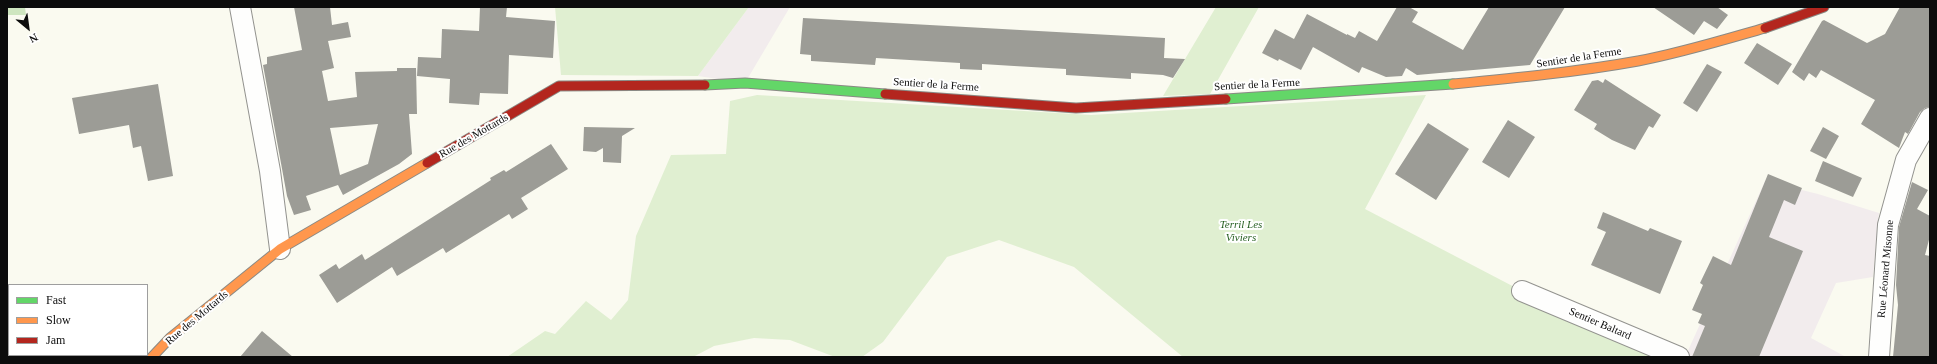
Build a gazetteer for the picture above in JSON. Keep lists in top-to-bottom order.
{
  "streets": {
    "street": [
      "Sentier de la Ferme",
      "Rue des Mottards",
      "Rue Léonard Misonne",
      "Sentier Baltard"
    ]
  },
  "crossings": [
    ["Sentier de la Ferme", "Rue des Mottards"]
  ],
  "parks": ["Terril Les Viviers"],
  "legend": ["Fast", "Slow", "Jam"],
  "north": "bottom right"
}
